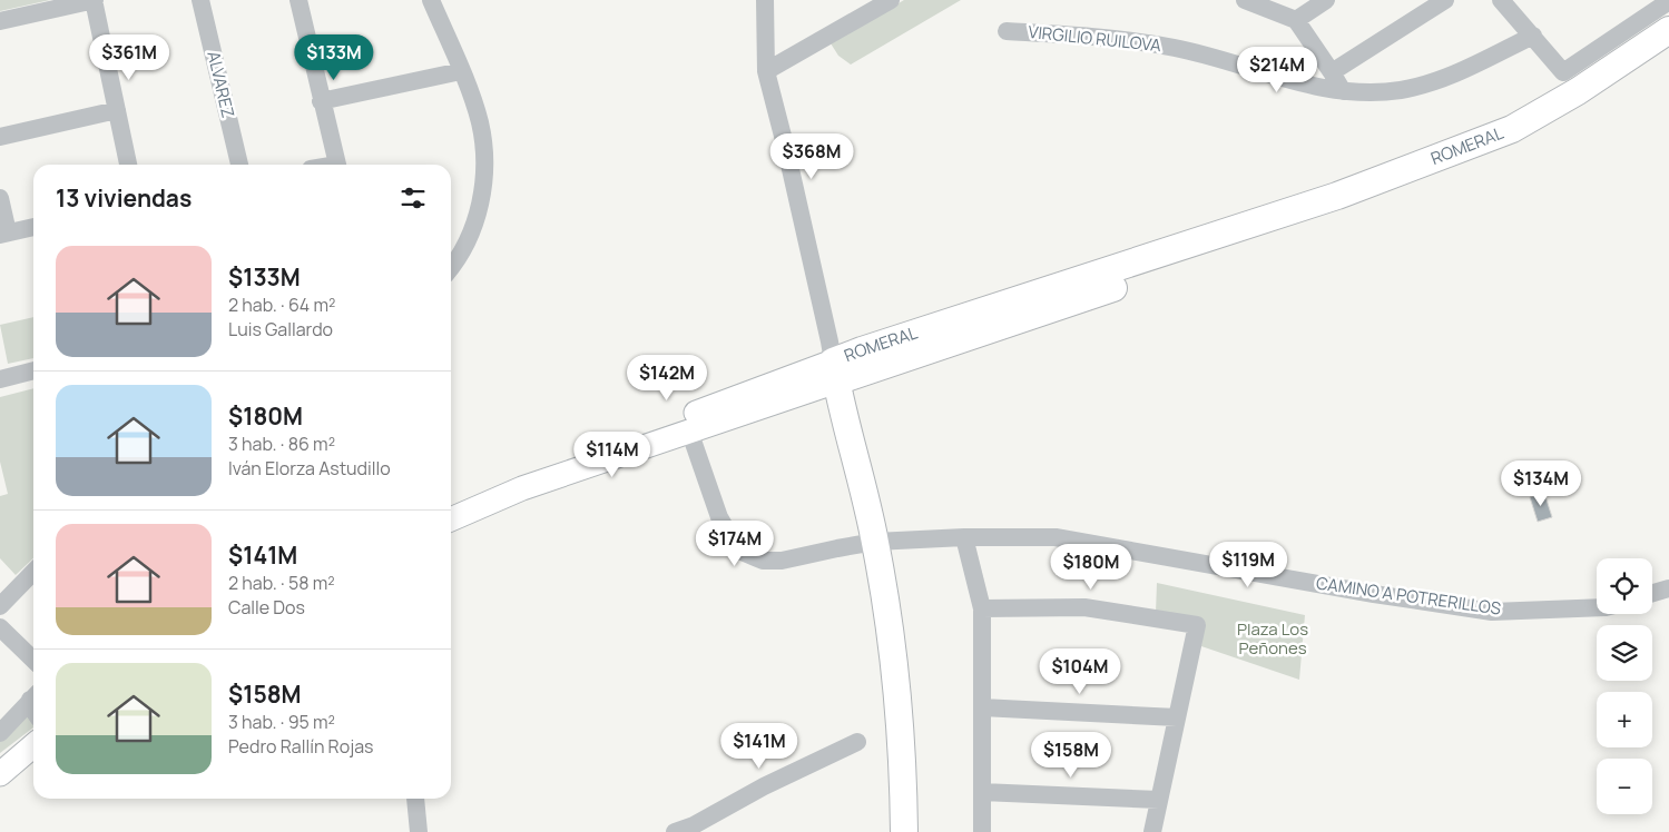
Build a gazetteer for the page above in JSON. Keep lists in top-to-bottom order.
{
  "streets": {
    "highway": ["ROMERAL"],
    "street": ["VIRGILIO RUILOVA", "ALVAREZ", "CAMINO A POTRERILLOS"]
  },
  "crossings": [
    ["ROMERAL", "CAMINO A POTRERILLOS"]
  ],
  "parks": ["Plaza Los Peñones"],
  "page": {
    "price": [
      "$361M",
      "$133M",
      "$214M",
      "$368M",
      "$142M",
      "$114M",
      "$134M",
      "$174M",
      "$119M",
      "$180M",
      "$104M",
      "$141M",
      "$158M"
    ],
    "heading": "13 viviendas",
    "list": [
      {
        "name": "$133M",
        "note": "2 hab. · 64 m² · Luis Gallardo"
      },
      {
        "name": "$180M",
        "note": "3 hab. · 86 m² · Iván Elorza Astudillo"
      },
      {
        "name": "$141M",
        "note": "2 hab. · 58 m² · Calle Dos"
      },
      {
        "name": "$158M",
        "note": "3 hab. · 95 m² · Pedro Rallín Rojas"
      }
    ],
    "map_buttons": ["+", "−"]
  }
}
